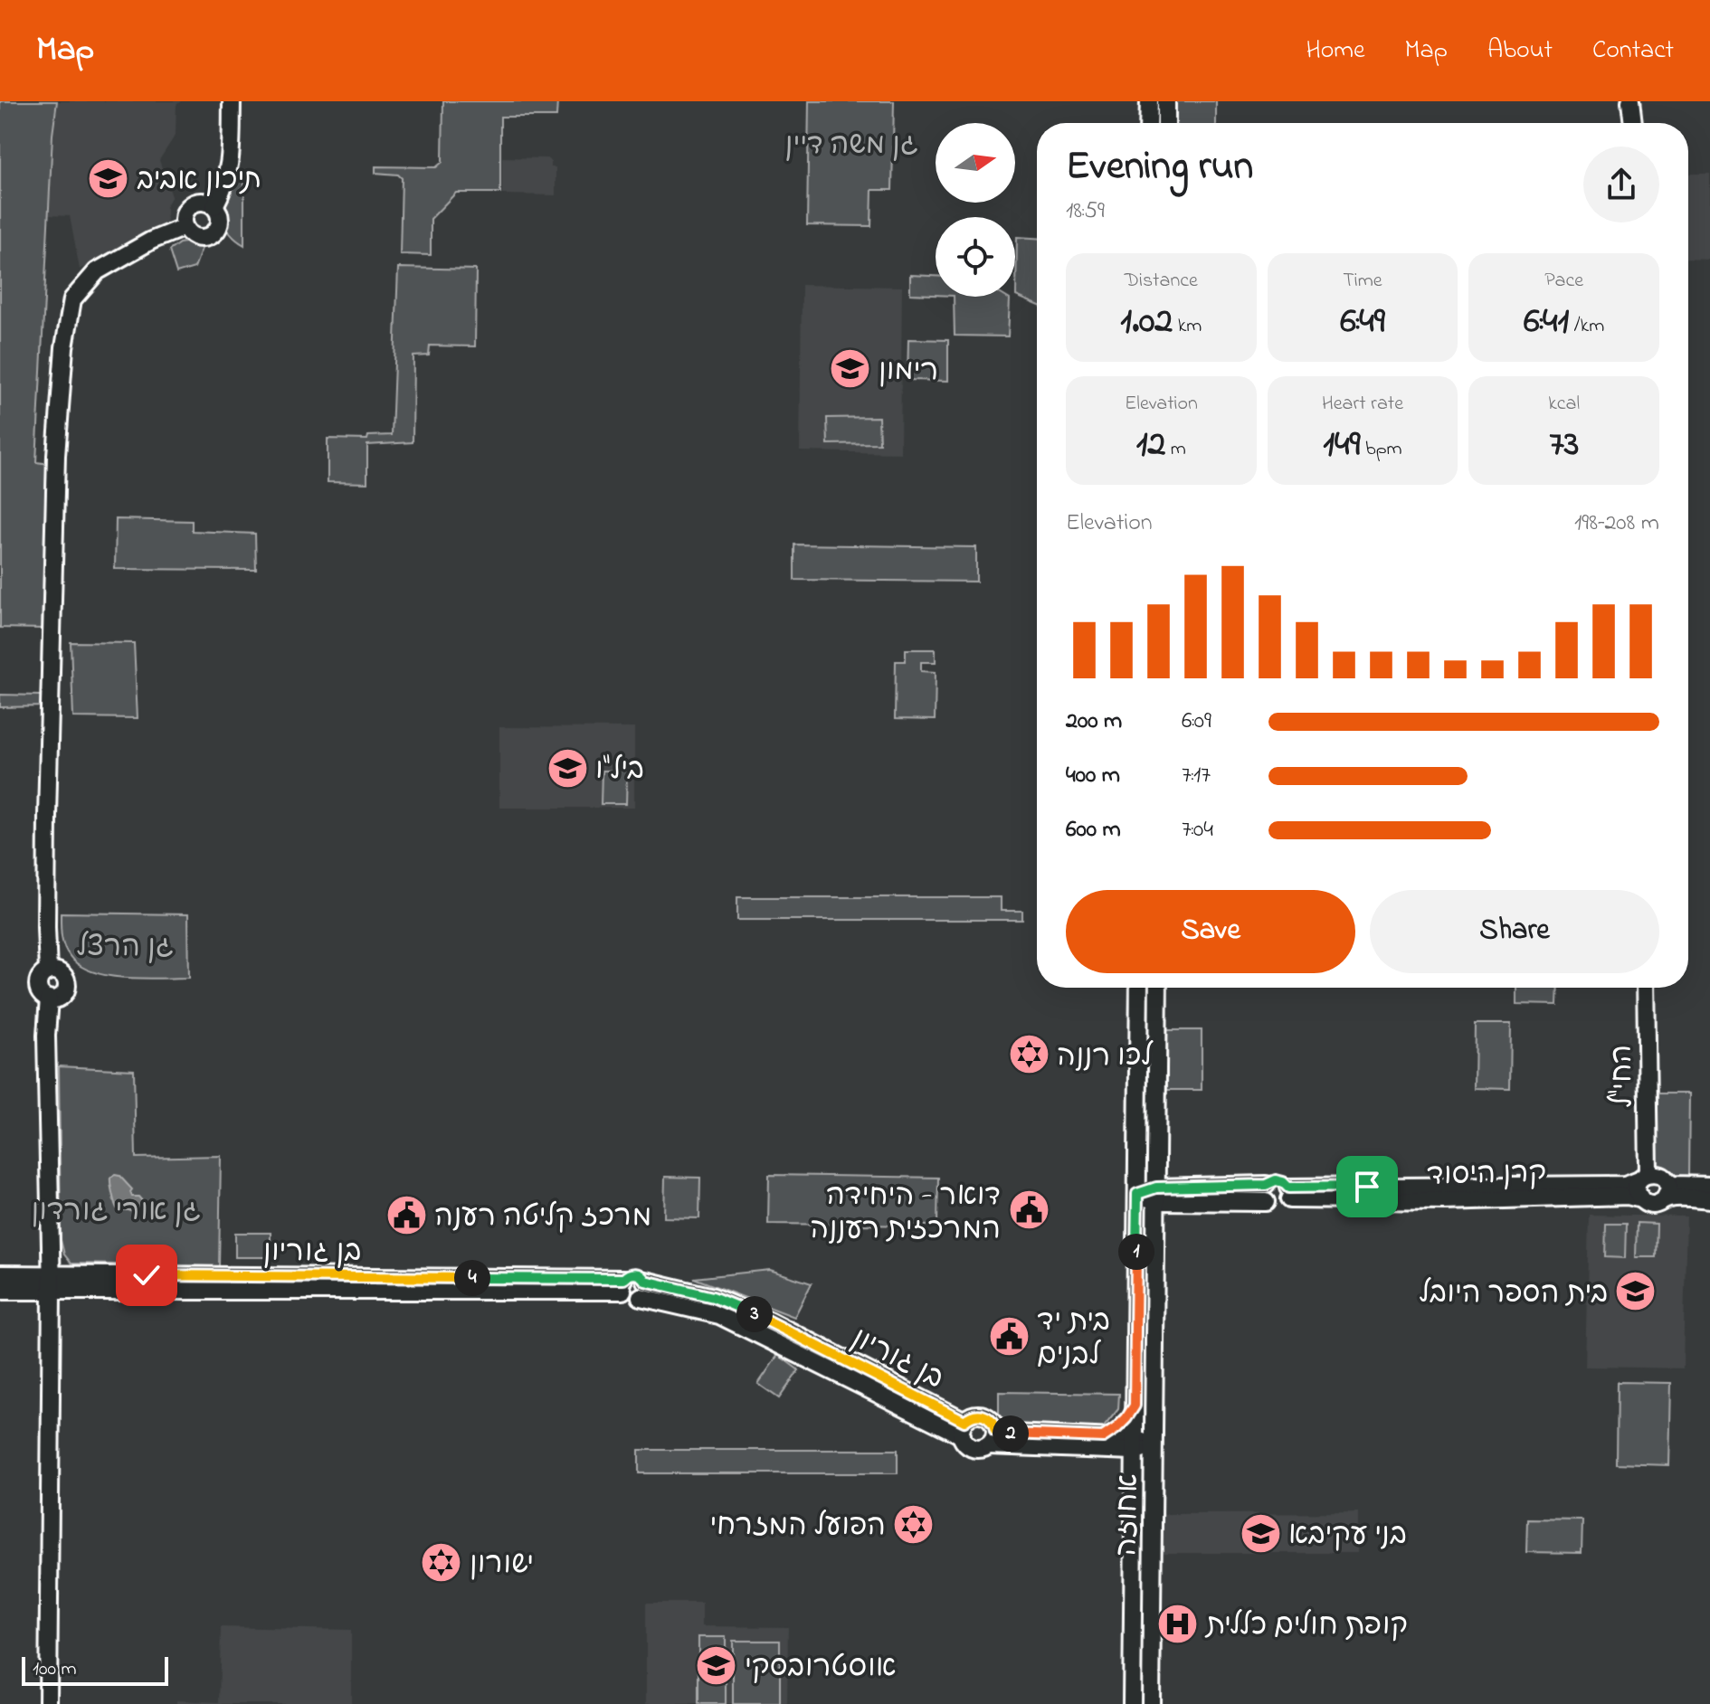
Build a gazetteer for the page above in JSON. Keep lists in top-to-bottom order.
{
  "streets": {
    "street": [
      "החי\"ל",
      "קרן היסוד",
      "בן גוריון",
      "אחוזה"
    ]
  },
  "crossings": [
    ["החי\"ל", "קרן היסוד"]
  ],
  "parks": ["גן משה דיין", "גן הרצל", "גן אורי גורדון"],
  "places": {
    "school or university": [
      "תיכון אביב",
      "רימון",
      "ביל\"ו",
      "בית הספר היובל",
      "בני עקיבא",
      "אוסטרובסקי"
    ],
    "synagogue": ["לכו רננה", "הפועל המזרחי", "ישורון"],
    "public building": ["דואר - היחידה המרכזית רעננה", "מרכז קליטה רענה", "בית יד לבנים"],
    "hospital": ["קופת חולים כללית"]
  },
  "scale_bar": "100 m",
  "north": "right",
  "page": {
    "header": "Map",
    "nav": [
      "Home",
      "Map",
      "About",
      "Contact"
    ],
    "heading": ["Evening run", "18:59"],
    "stats": [
      ["Distance", "1.02 km"],
      ["Time", "6:49"],
      ["Pace", "6:41 /km"],
      ["Elevation", "12 m"],
      ["Heart rate", "149 bpm"],
      ["kcal", "73"]
    ],
    "chart": ["Elevation", "198–208 m"],
    "list": [
      {
        "name": "200 m",
        "note": "6:09"
      },
      {
        "name": "400 m",
        "note": "7:17"
      },
      {
        "name": "600 m",
        "note": "7:04"
      }
    ],
    "buttons": ["Save", "Share"],
    "pins": [
      "1",
      "4",
      "3",
      "2"
    ],
    "scale": "100 m"
  }
}
